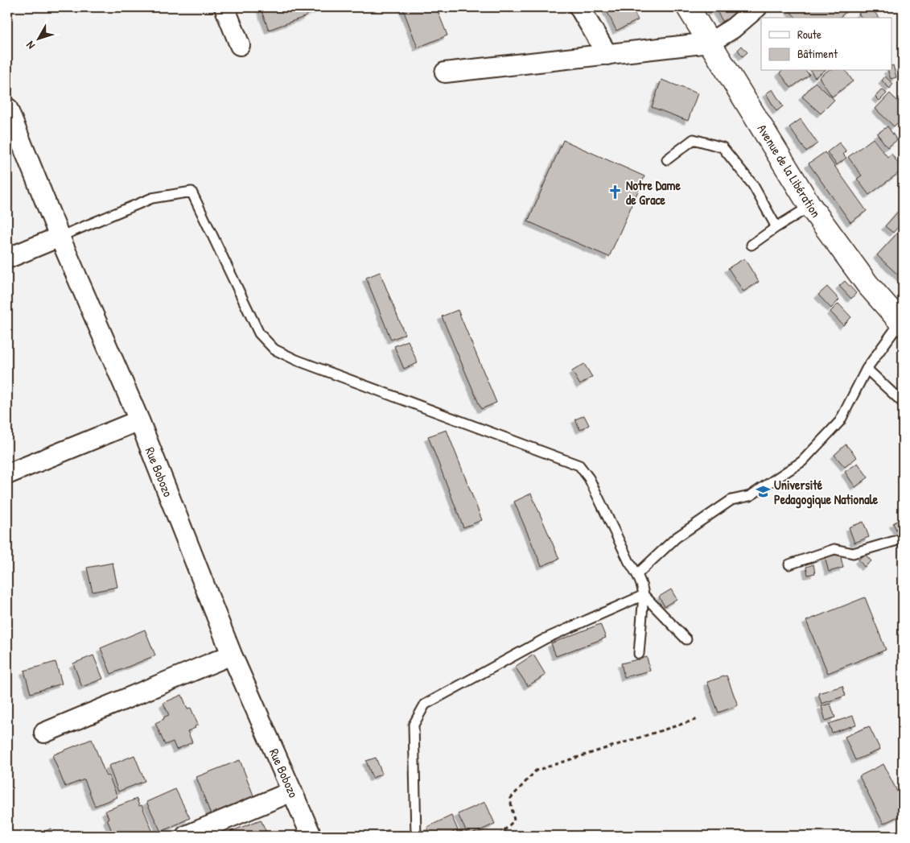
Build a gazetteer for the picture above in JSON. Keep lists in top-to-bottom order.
{
  "streets": {
    "highway": ["Avenue de la Libération"],
    "street": ["Rue Bobozo"]
  },
  "places": {
    "church": ["Notre Dame de Grace"],
    "school or university": ["Université Pedagogique Nationale"]
  },
  "legend": ["Route", "Bâtiment"],
  "north": "bottom left"
}
